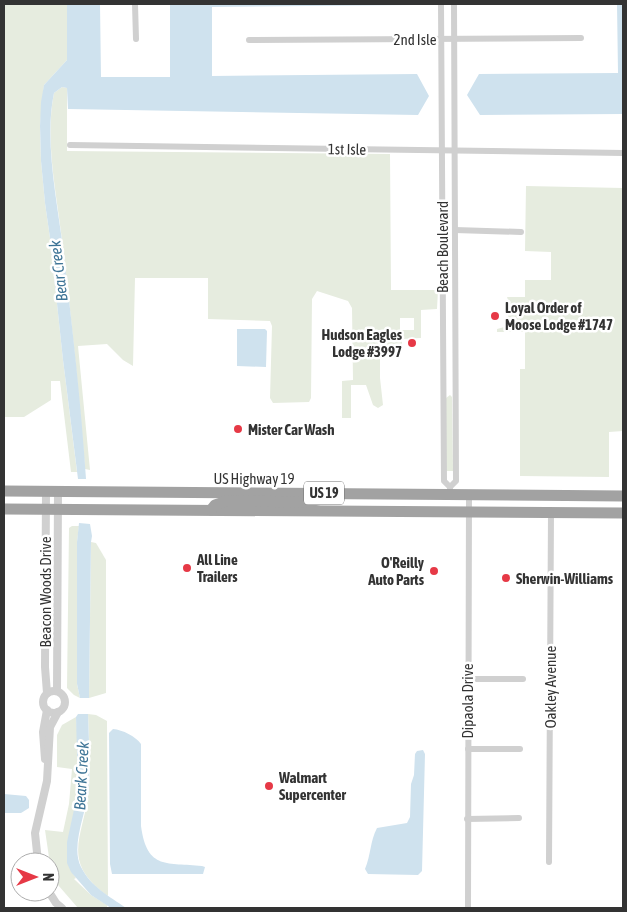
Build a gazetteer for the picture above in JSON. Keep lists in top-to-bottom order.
{
  "streets": {
    "highway": ["US Highway 19", "US 19"],
    "street": [
      "2nd Isle",
      "1st Isle",
      "Beach Boulevard",
      "Beacon Woods Drive",
      "Oakley Avenue",
      "Dipaola Drive"
    ]
  },
  "crossings": [
    ["2nd Isle", "Beach Boulevard"],
    ["1st Isle", "Beach Boulevard"],
    ["Beach Boulevard", "US Highway 19"],
    ["US Highway 19", "Beacon Woods Drive"],
    ["US Highway 19", "Dipaola Drive"],
    ["US 19", "Beacon Woods Drive"],
    ["US 19", "Oakley Avenue"],
    ["US 19", "Dipaola Drive"]
  ],
  "water": ["Bear Creek", "Beark Creek"],
  "places": [
    "Loyal Order of Moose Lodge #1747",
    "Hudson Eagles Lodge #3997",
    "Mister Car Wash",
    "All Line Trailers",
    "O'Reilly Auto Parts",
    "Sherwin-Williams",
    "Walmart Supercenter"
  ],
  "north": "right"
}
